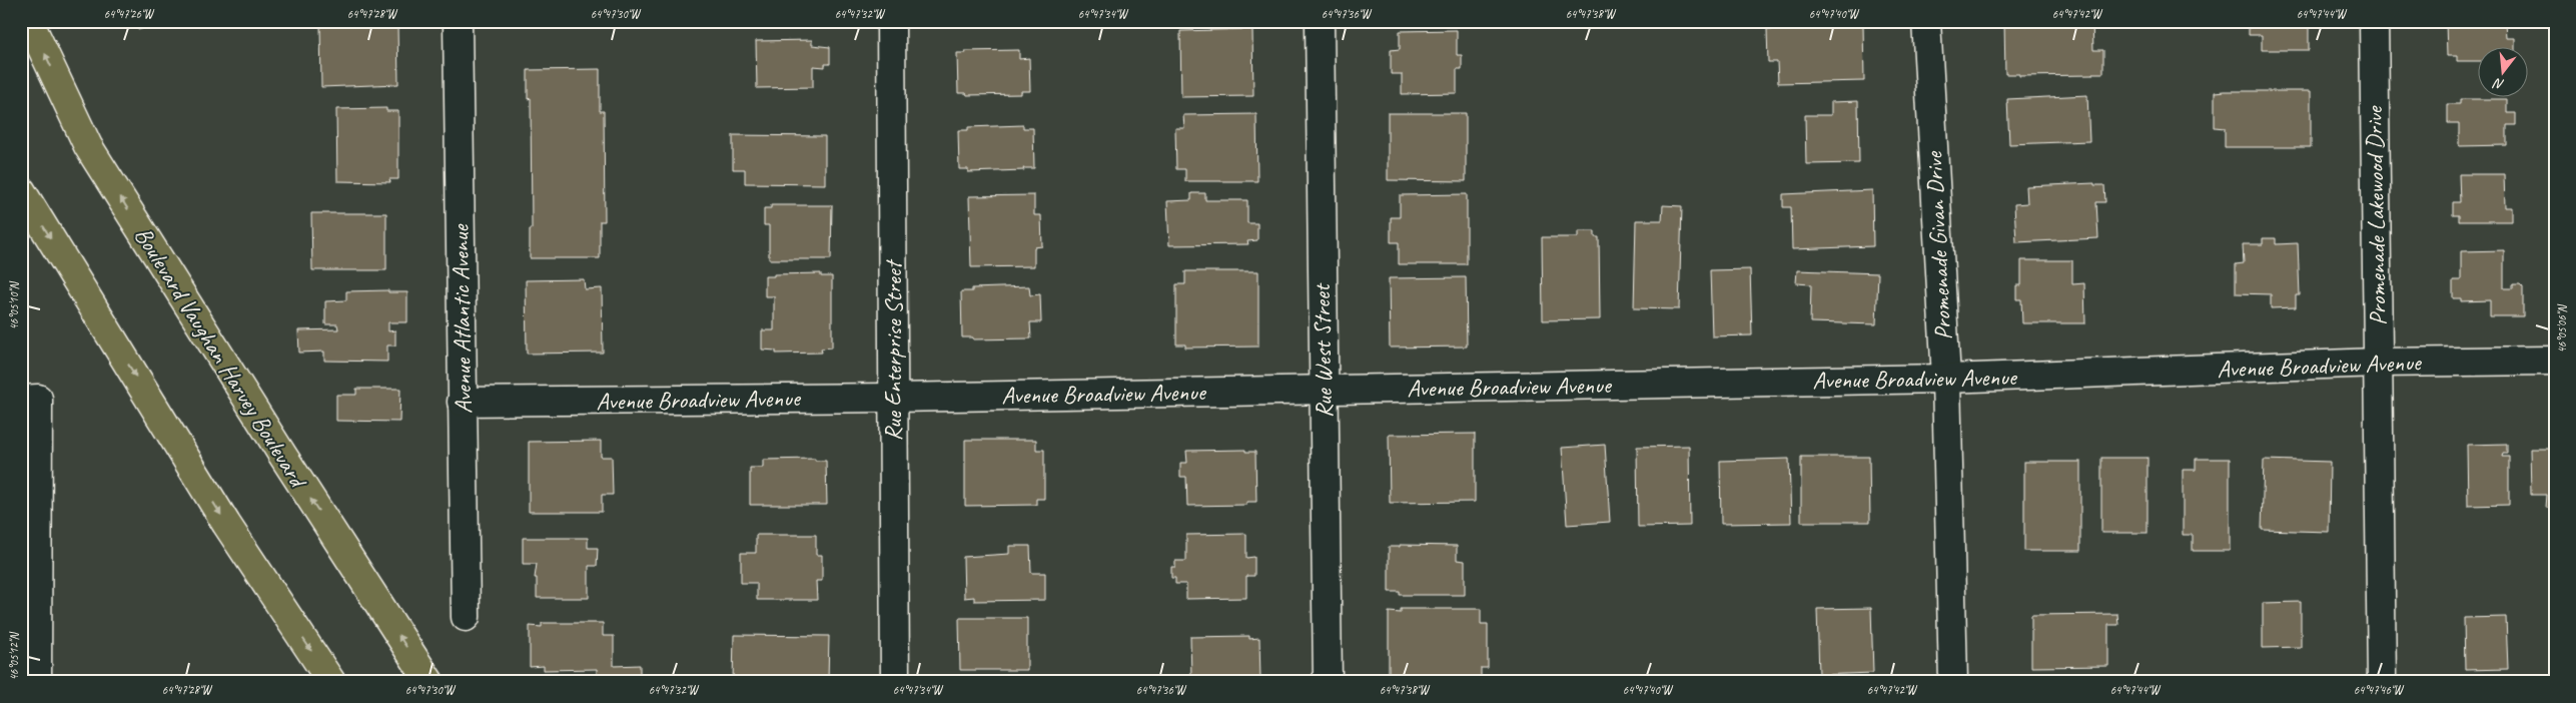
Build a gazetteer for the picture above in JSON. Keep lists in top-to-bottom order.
{
  "streets": {
    "main road": ["Boulevard Vaughan Harvey Boulevard"],
    "street": [
      "Promenade Lakewood Drive",
      "Promenade Givan Drive",
      "Avenue Atlantic Avenue",
      "Rue Enterprise Street",
      "Rue West Street",
      "Avenue Broadview Avenue"
    ]
  },
  "crossings": [
    ["Promenade Lakewood Drive", "Avenue Broadview Avenue"],
    ["Promenade Givan Drive", "Avenue Broadview Avenue"],
    ["Avenue Atlantic Avenue", "Avenue Broadview Avenue"],
    ["Rue Enterprise Street", "Avenue Broadview Avenue"],
    ["Rue West Street", "Avenue Broadview Avenue"]
  ],
  "north": "bottom",
  "coordinates": [
    "64°47'26\"W",
    "64°47'28\"W",
    "64°47'30\"W",
    "64°47'32\"W",
    "64°47'34\"W",
    "64°47'36\"W",
    "64°47'38\"W",
    "64°47'40\"W",
    "64°47'42\"W",
    "64°47'44\"W",
    "46°05'10\"N",
    "46°05'06\"N",
    "46°05'12\"N",
    "64°47'46\"W"
  ]
}
